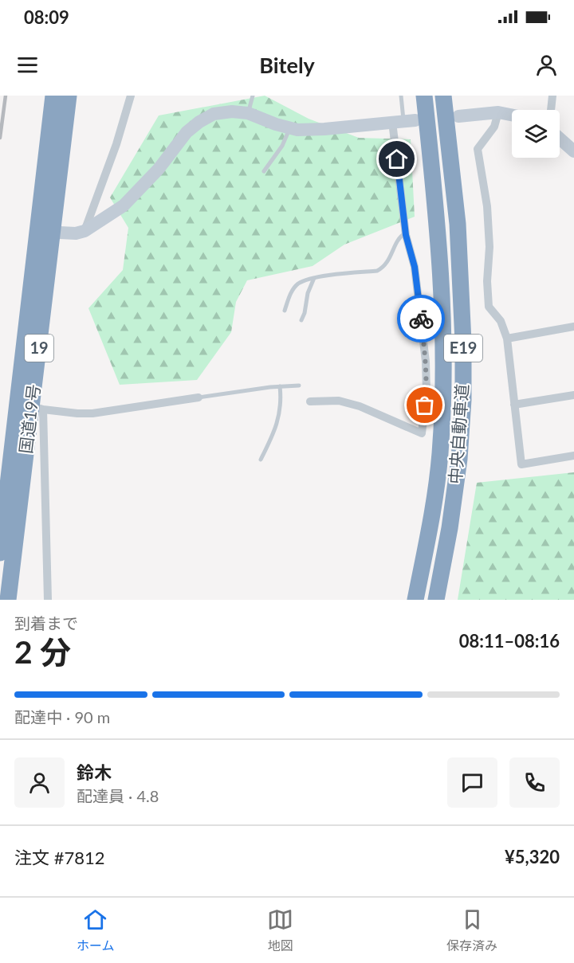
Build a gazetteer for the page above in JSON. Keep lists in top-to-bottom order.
{
  "streets": {
    "highway": [
      "19",
      "E19",
      "国道19号",
      "中央自動車道"
    ]
  },
  "page": {
    "status": "08:09",
    "header": "Bitely",
    "heading": ["2 分", "到着まで", "08:11–08:16"],
    "panel": [
      "鈴木",
      "配達員 · 4.8",
      "注文 #7812",
      "¥5,320"
    ],
    "bar": "配達中 · 90 m",
    "tabs": ["ホーム", "地図", "保存済み"]
  }
}
